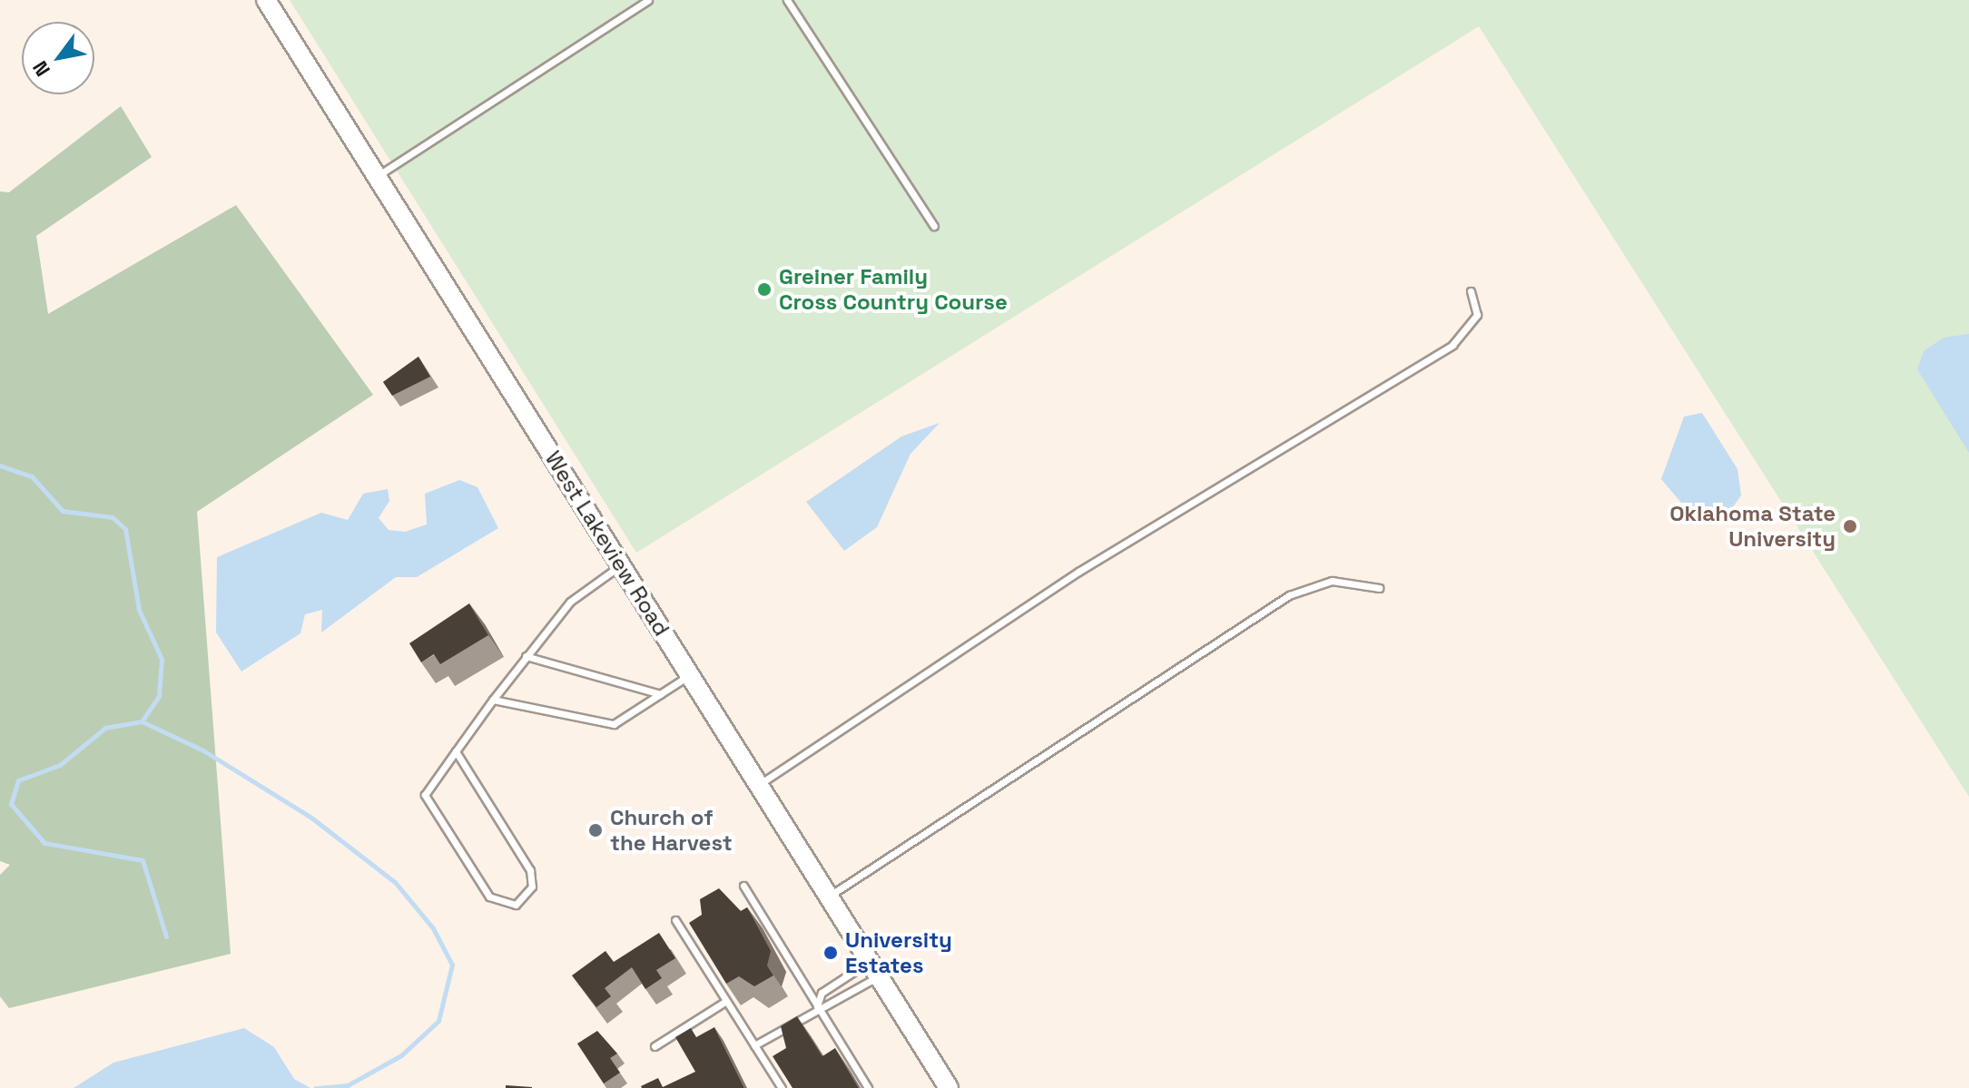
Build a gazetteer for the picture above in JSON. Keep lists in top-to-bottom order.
{
  "streets": {
    "main road": ["West Lakeview Road"]
  },
  "places": [
    "Greiner Family Cross Country Course",
    "Oklahoma State University",
    "Church of the Harvest",
    "University Estates"
  ],
  "north": "bottom left"
}
